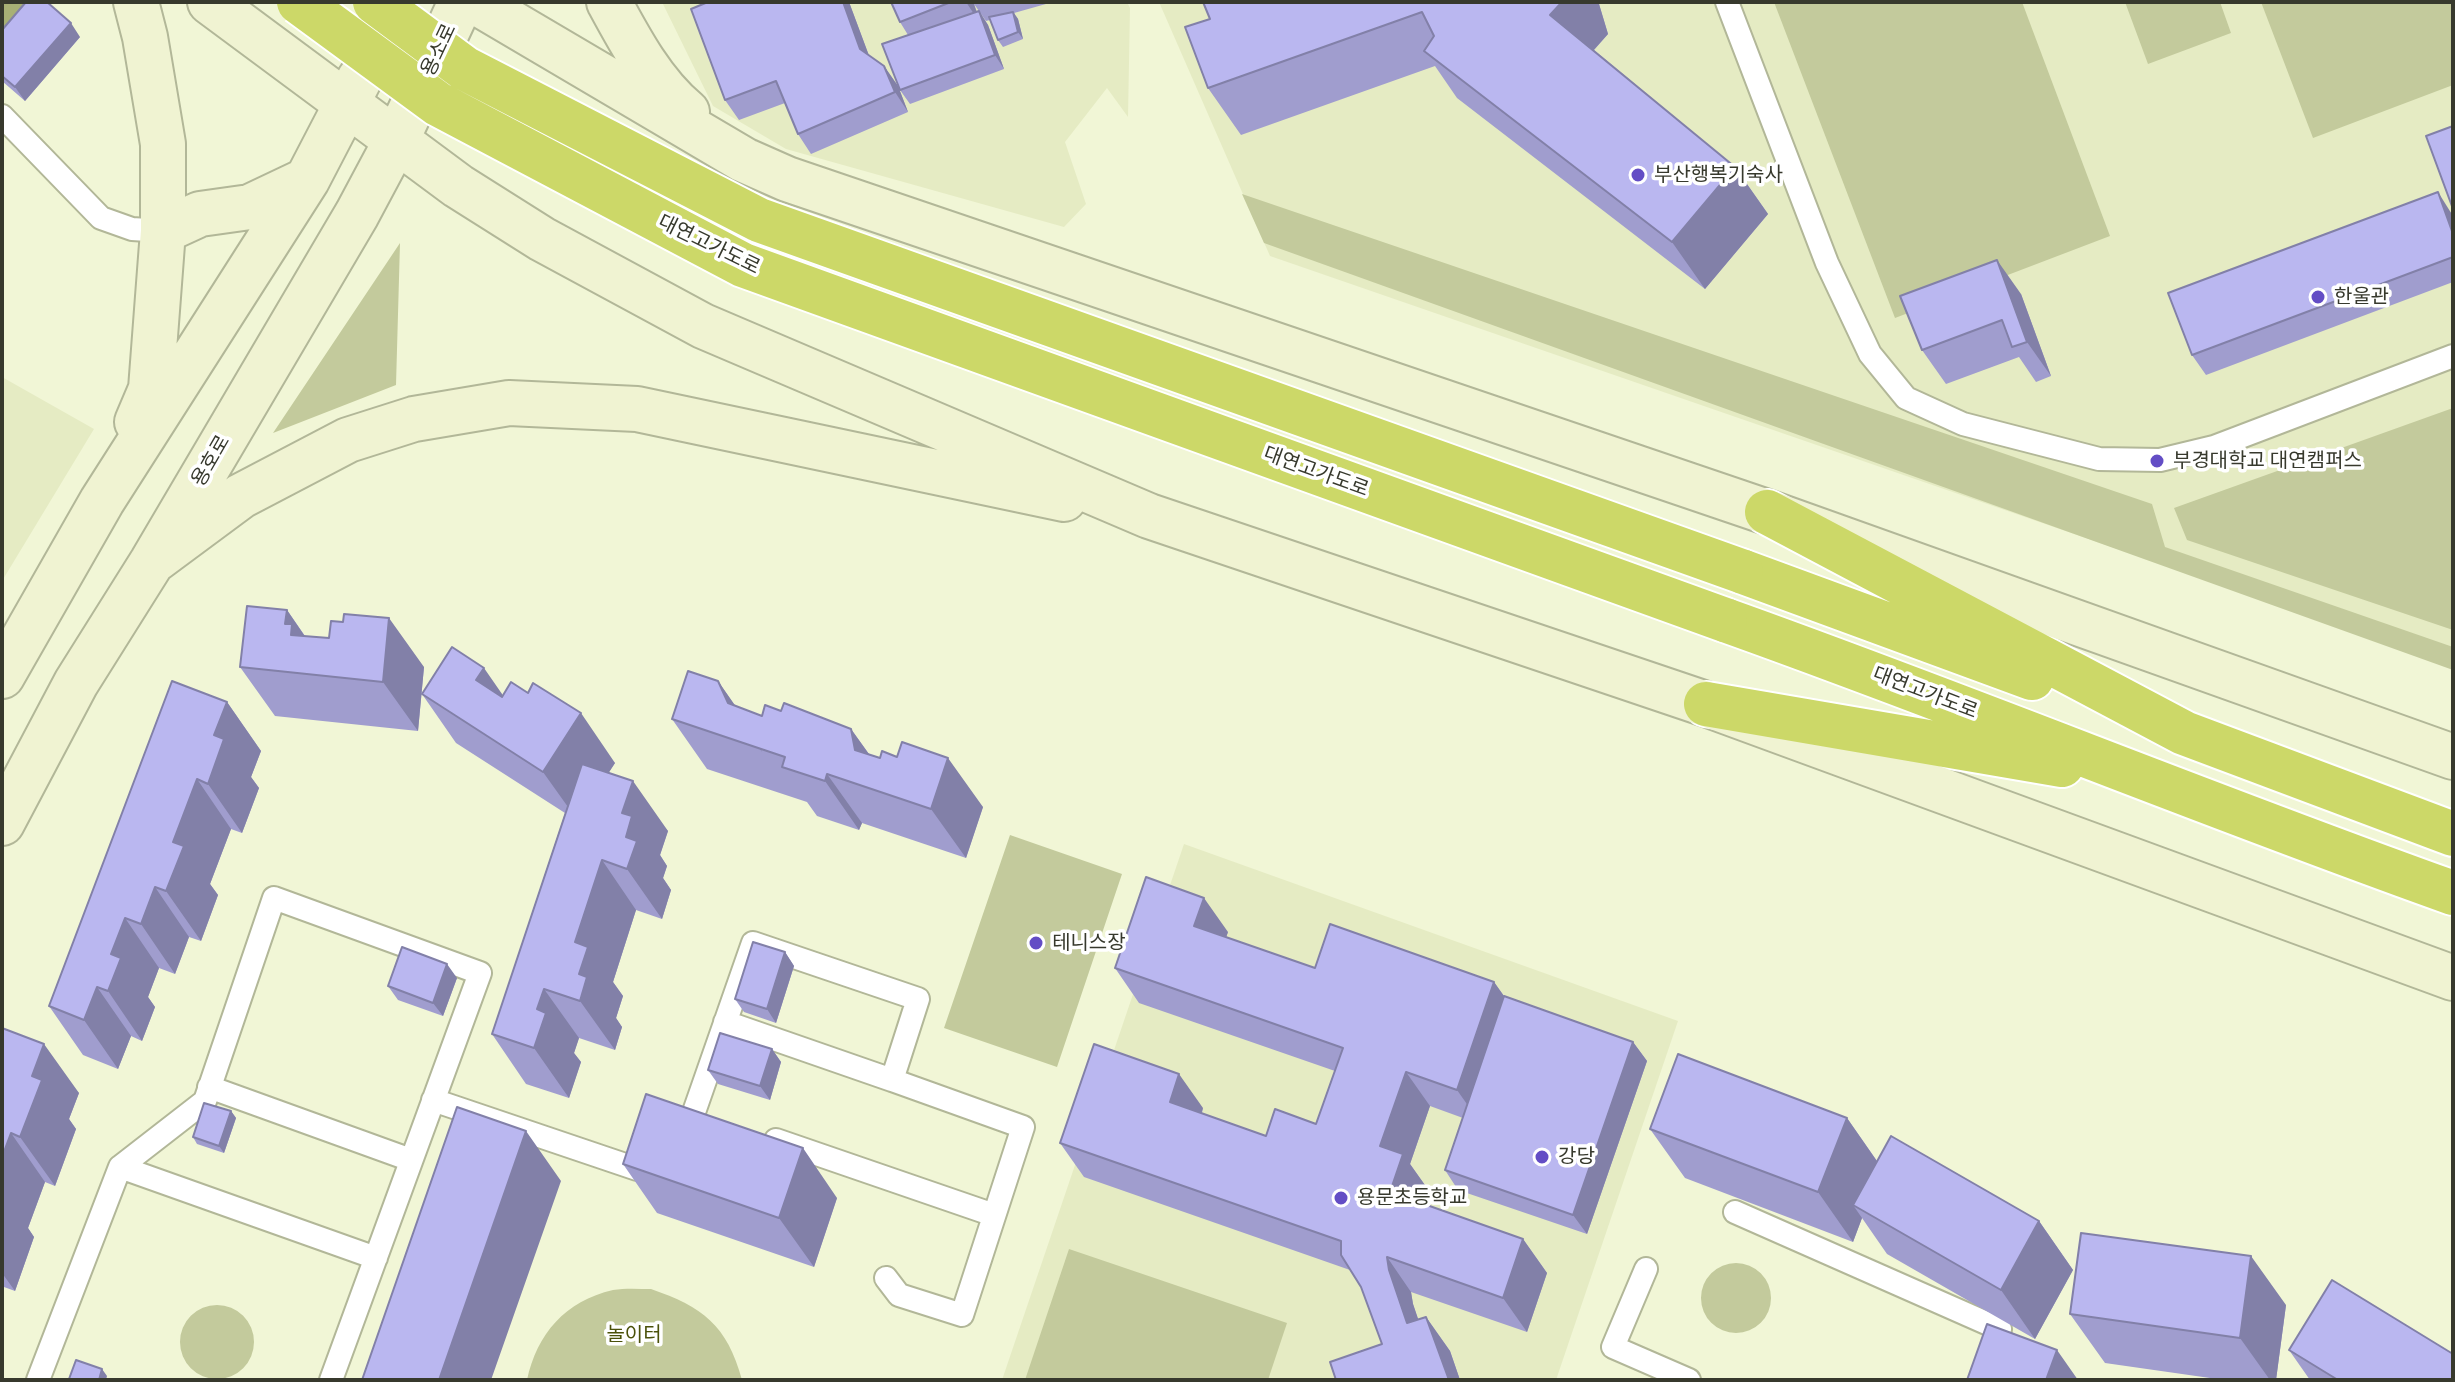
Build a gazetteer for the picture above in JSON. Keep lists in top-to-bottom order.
{
  "streets": {
    "highway": ["대연고가도로"],
    "main road": ["용소로", "용호로"]
  },
  "crossings": [
    ["용소로", "용호로"]
  ],
  "parks": ["놀이터"],
  "places": [
    "부산행복기숙사",
    "한울관",
    "부경대학교 대연캠퍼스",
    "테니스장",
    "강당",
    "용문초등학교"
  ]
}
